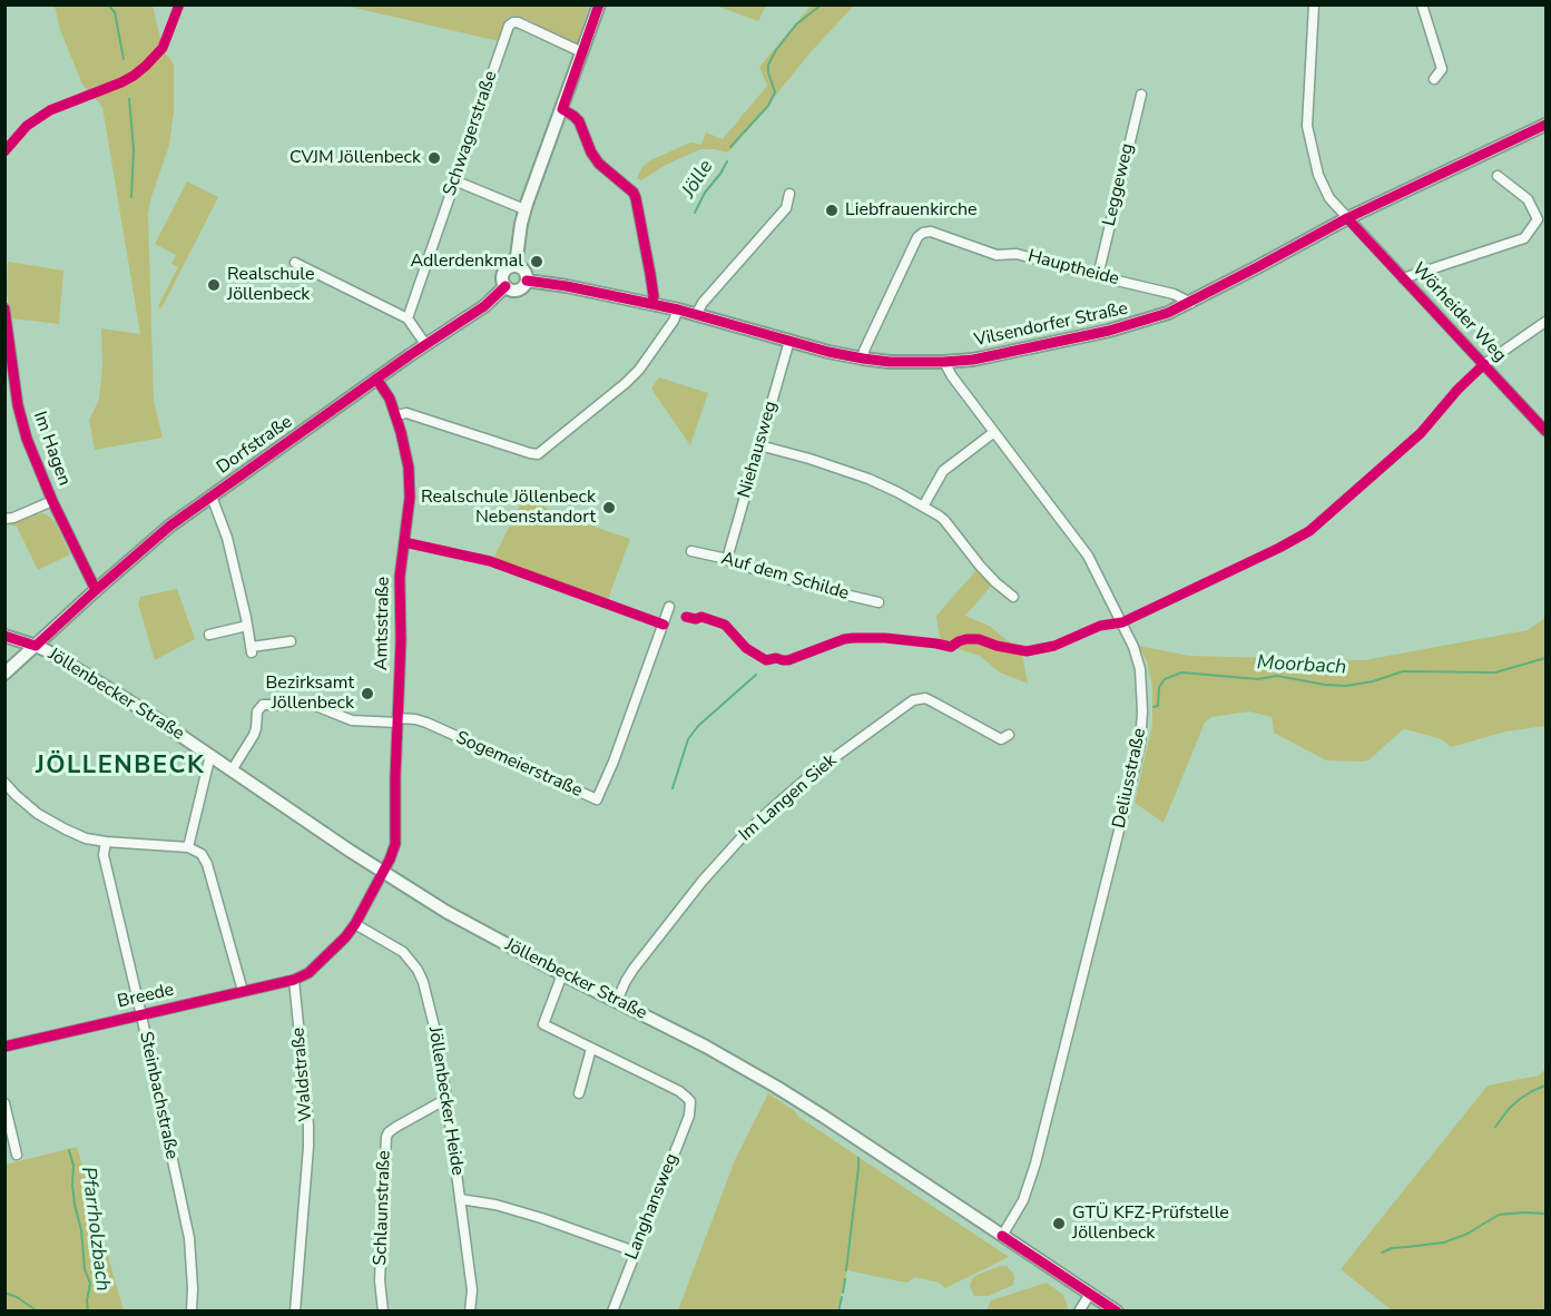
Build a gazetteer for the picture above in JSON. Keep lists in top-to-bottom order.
{
  "streets": {
    "main road": ["Vilsendorfer Straße", "Dorfstraße", "Jöllenbecker Straße"],
    "street": [
      "Schwagerstraße",
      "Leggeweg",
      "Hauptheide",
      "Wörheider Weg",
      "Im Hagen",
      "Niehausweg",
      "Auf dem Schilde",
      "Amtsstraße",
      "Sogemeierstraße",
      "Deliusstraße",
      "Im Langen Siek",
      "Breede",
      "Waldstraße",
      "Steinbachstraße",
      "Jöllenbecker Heide",
      "Langhansweg",
      "Schlaunstraße"
    ]
  },
  "crossings": [
    ["Leggeweg", "Hauptheide"],
    ["Hauptheide", "Vilsendorfer Straße"],
    ["Wörheider Weg", "Vilsendorfer Straße"],
    ["Vilsendorfer Straße", "Dorfstraße"],
    ["Vilsendorfer Straße", "Niehausweg"],
    ["Vilsendorfer Straße", "Deliusstraße"],
    ["Dorfstraße", "Im Hagen"],
    ["Dorfstraße", "Amtsstraße"],
    ["Dorfstraße", "Jöllenbecker Straße"],
    ["Niehausweg", "Auf dem Schilde"],
    ["Amtsstraße", "Jöllenbecker Straße"],
    ["Amtsstraße", "Sogemeierstraße"],
    ["Jöllenbecker Straße", "Deliusstraße"],
    ["Jöllenbecker Straße", "Im Langen Siek"],
    ["Breede", "Waldstraße"],
    ["Breede", "Steinbachstraße"],
    ["Jöllenbecker Heide", "Schlaunstraße"]
  ],
  "districts": ["JÖLLENBECK"],
  "water": ["Jölle", "Moorbach", "Pfarrholzbach"],
  "places": [
    "CVJM Jöllenbeck",
    "Liebfrauenkirche",
    "Adlerdenkmal",
    "Realschule Jöllenbeck",
    "Realschule Jöllenbeck Nebenstandort",
    "Bezirksamt Jöllenbeck",
    "GTÜ KFZ-Prüfstelle Jöllenbeck"
  ]
}
